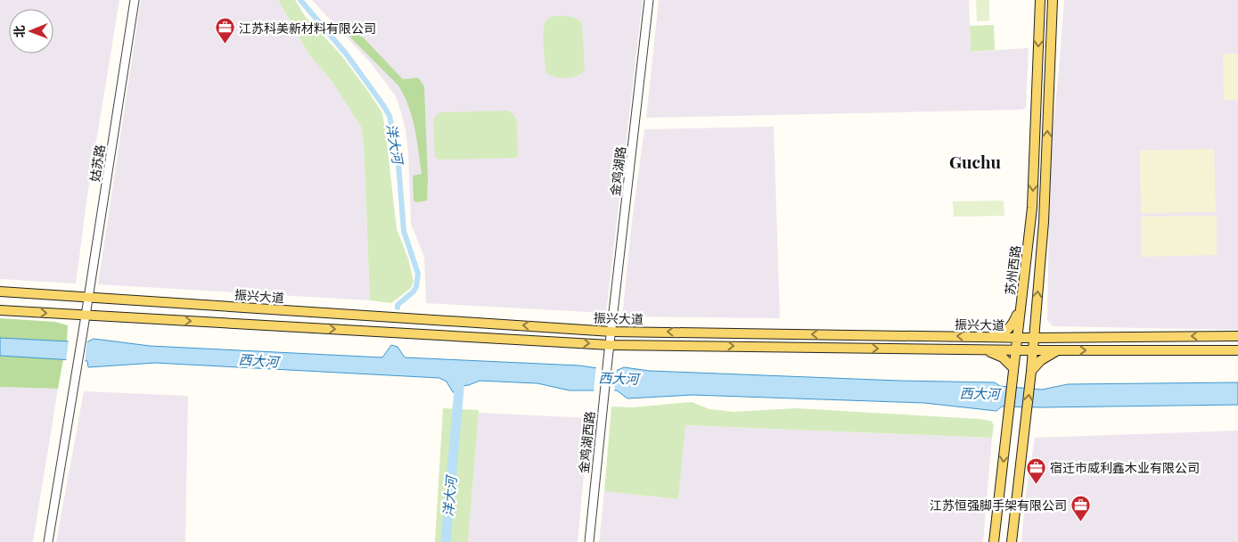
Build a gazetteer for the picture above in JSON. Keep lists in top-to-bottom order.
{
  "streets": {
    "main road": ["苏州西路", "振兴大道"],
    "street": ["姑苏路", "金鸡湖路", "金鸡湖西路"]
  },
  "crossings": [
    ["姑苏路", "振兴大道"],
    ["金鸡湖路", "振兴大道"],
    ["金鸡湖路", "金鸡湖西路"],
    ["苏州西路", "振兴大道"],
    ["振兴大道", "金鸡湖西路"]
  ],
  "districts": ["Guchu"],
  "water": ["洋大河", "西大河"],
  "places": {
    "office": ["江苏科美新材料有限公司", "宿迁市威利鑫木业有限公司", "江苏恒强脚手架有限公司"]
  },
  "north": "left"
}
